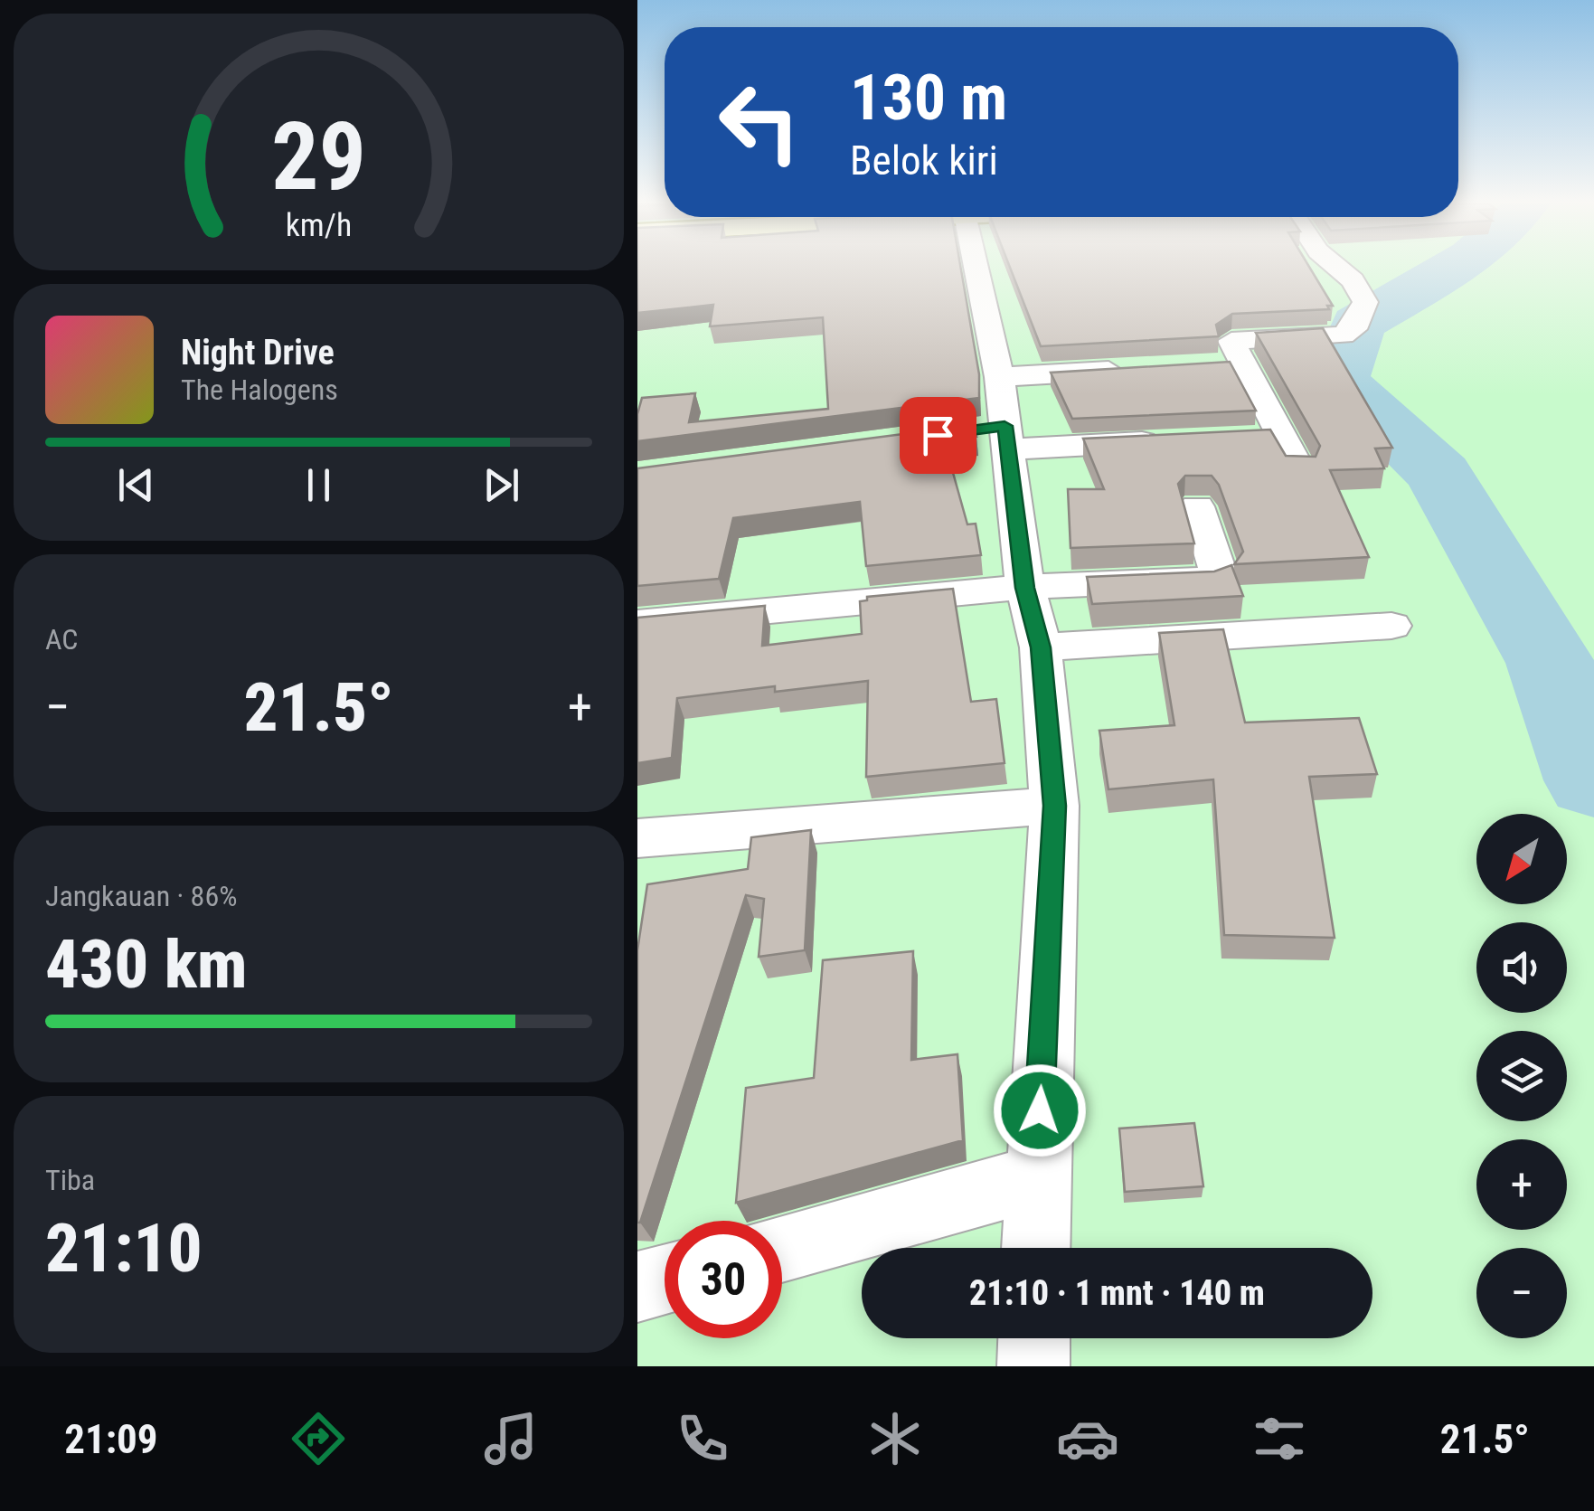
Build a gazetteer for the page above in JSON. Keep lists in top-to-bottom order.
{
  "north": "bottom left",
  "page": {
    "turn": ["130 m", "Belok kiri"],
    "song": ["Night Drive", "The Halogens"],
    "tile": [
      "AC",
      ["Jangkauan · 86%", "430 km"],
      ["Tiba", "21:10"]
    ],
    "heat": ["−", "21.5°", "+"],
    "map_buttons": ["+", "−"],
    "limit": "30",
    "trip": "21:10 · 1 mnt · 140 m",
    "tabs": ["21:09", "21.5°"],
    "gauge": ["29", "km/h"]
  }
}
